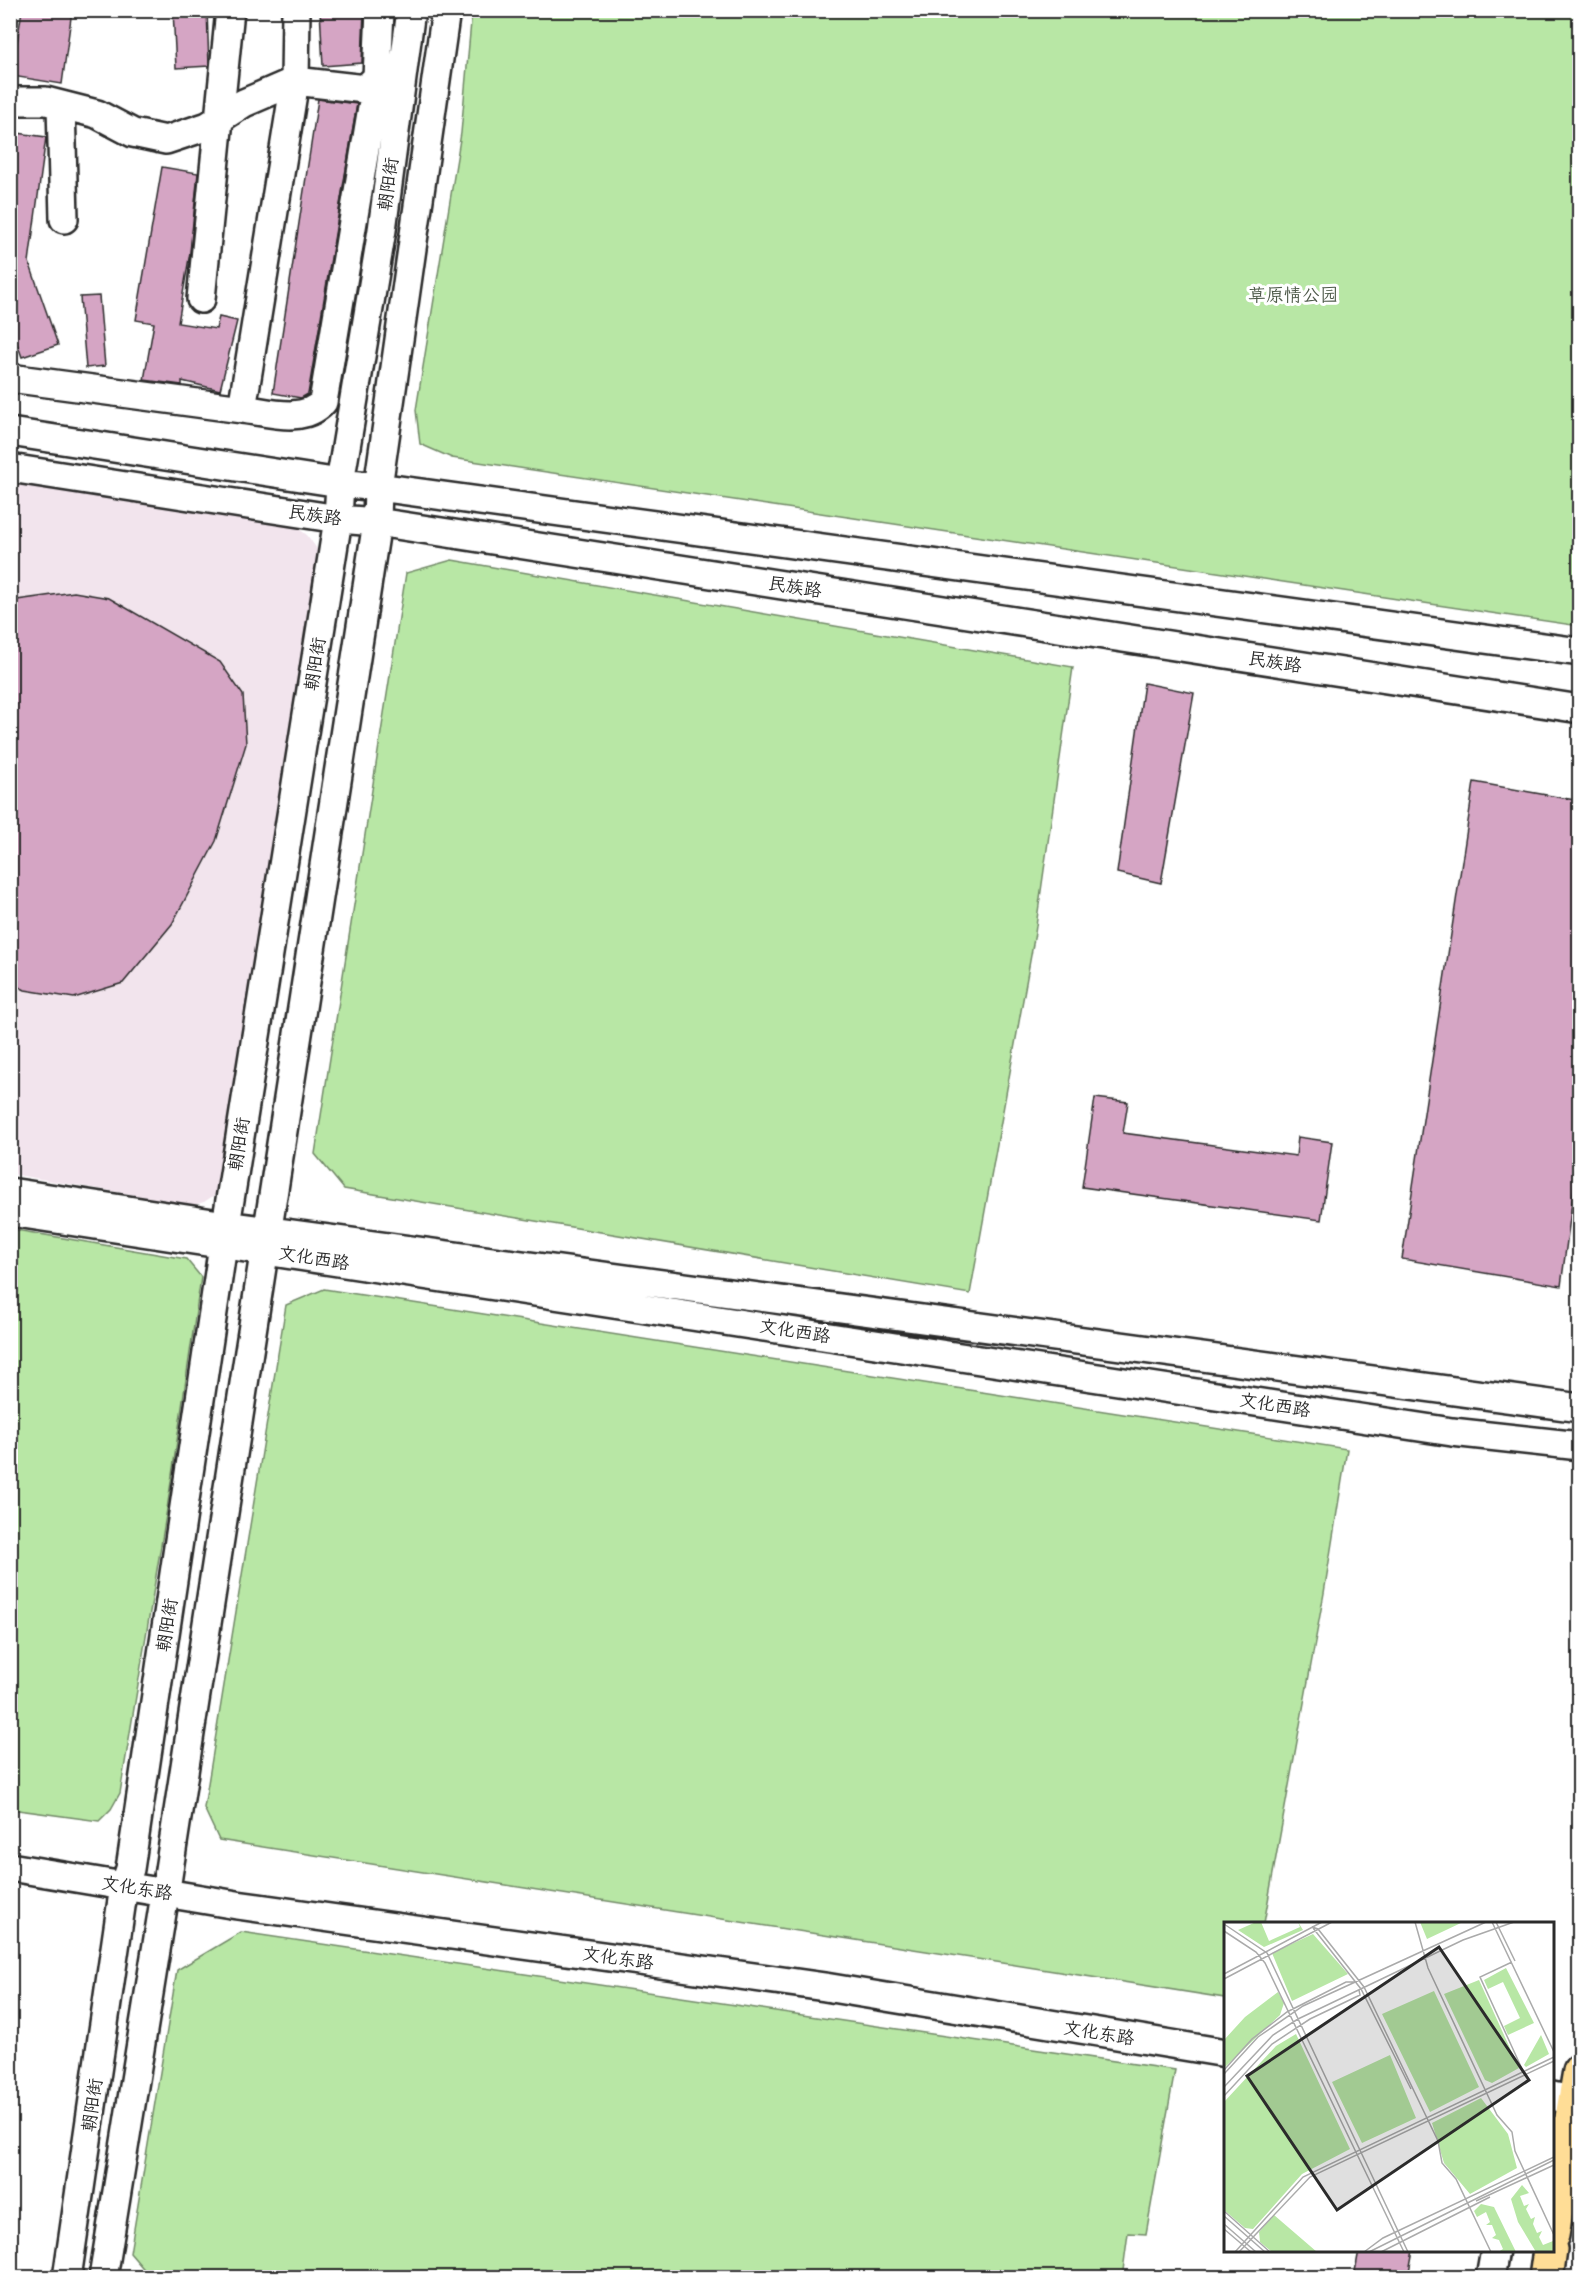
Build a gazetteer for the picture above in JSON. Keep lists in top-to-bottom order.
{
  "streets": {
    "street": [
      "朝阳街",
      "民族路",
      "文化西路",
      "文化东路"
    ]
  },
  "crossings": [
    ["朝阳街", "民族路"],
    ["朝阳街", "文化西路"],
    ["朝阳街", "文化东路"]
  ],
  "parks": ["草原情公园"]
}
